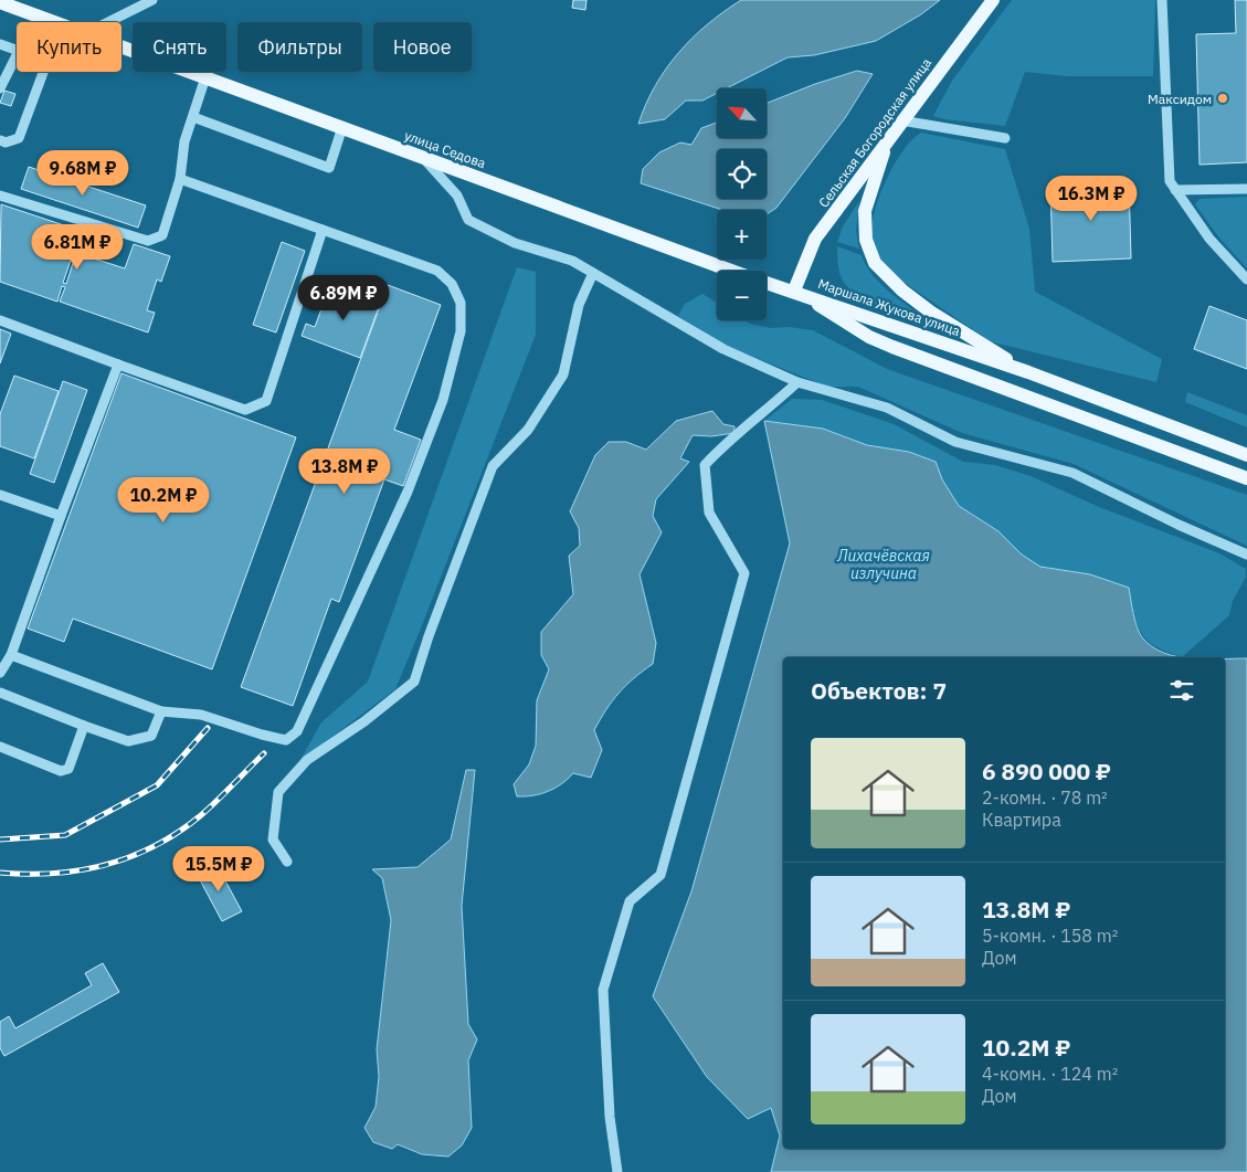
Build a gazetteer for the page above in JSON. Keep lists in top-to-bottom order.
{
  "streets": {
    "main road": ["Сельская Богородская улица", "улица Седова", "Маршала Жукова улица"]
  },
  "crossings": [
    ["Сельская Богородская улица", "улица Седова"],
    ["Сельская Богородская улица", "Маршала Жукова улица"],
    ["улица Седова", "Маршала Жукова улица"]
  ],
  "water": ["Лихачёвская излучина"],
  "places": ["Максидом"],
  "north": "top left",
  "page": {
    "chip": [
      "Купить",
      "Снять",
      "Фильтры",
      "Новое"
    ],
    "map_buttons": ["+", "−"],
    "price": [
      "9.68M ₽",
      "16.3M ₽",
      "6.81M ₽",
      "6.89M ₽",
      "13.8M ₽",
      "10.2M ₽",
      "15.5M ₽"
    ],
    "heading": "Объектов: 7",
    "list": [
      {
        "name": "6 890 000 ₽",
        "note": "2-комн. · 78 m² · Квартира"
      },
      {
        "name": "13.8M ₽",
        "note": "5-комн. · 158 m² · Дом"
      },
      {
        "name": "10.2M ₽",
        "note": "4-комн. · 124 m² · Дом"
      }
    ]
  }
}
